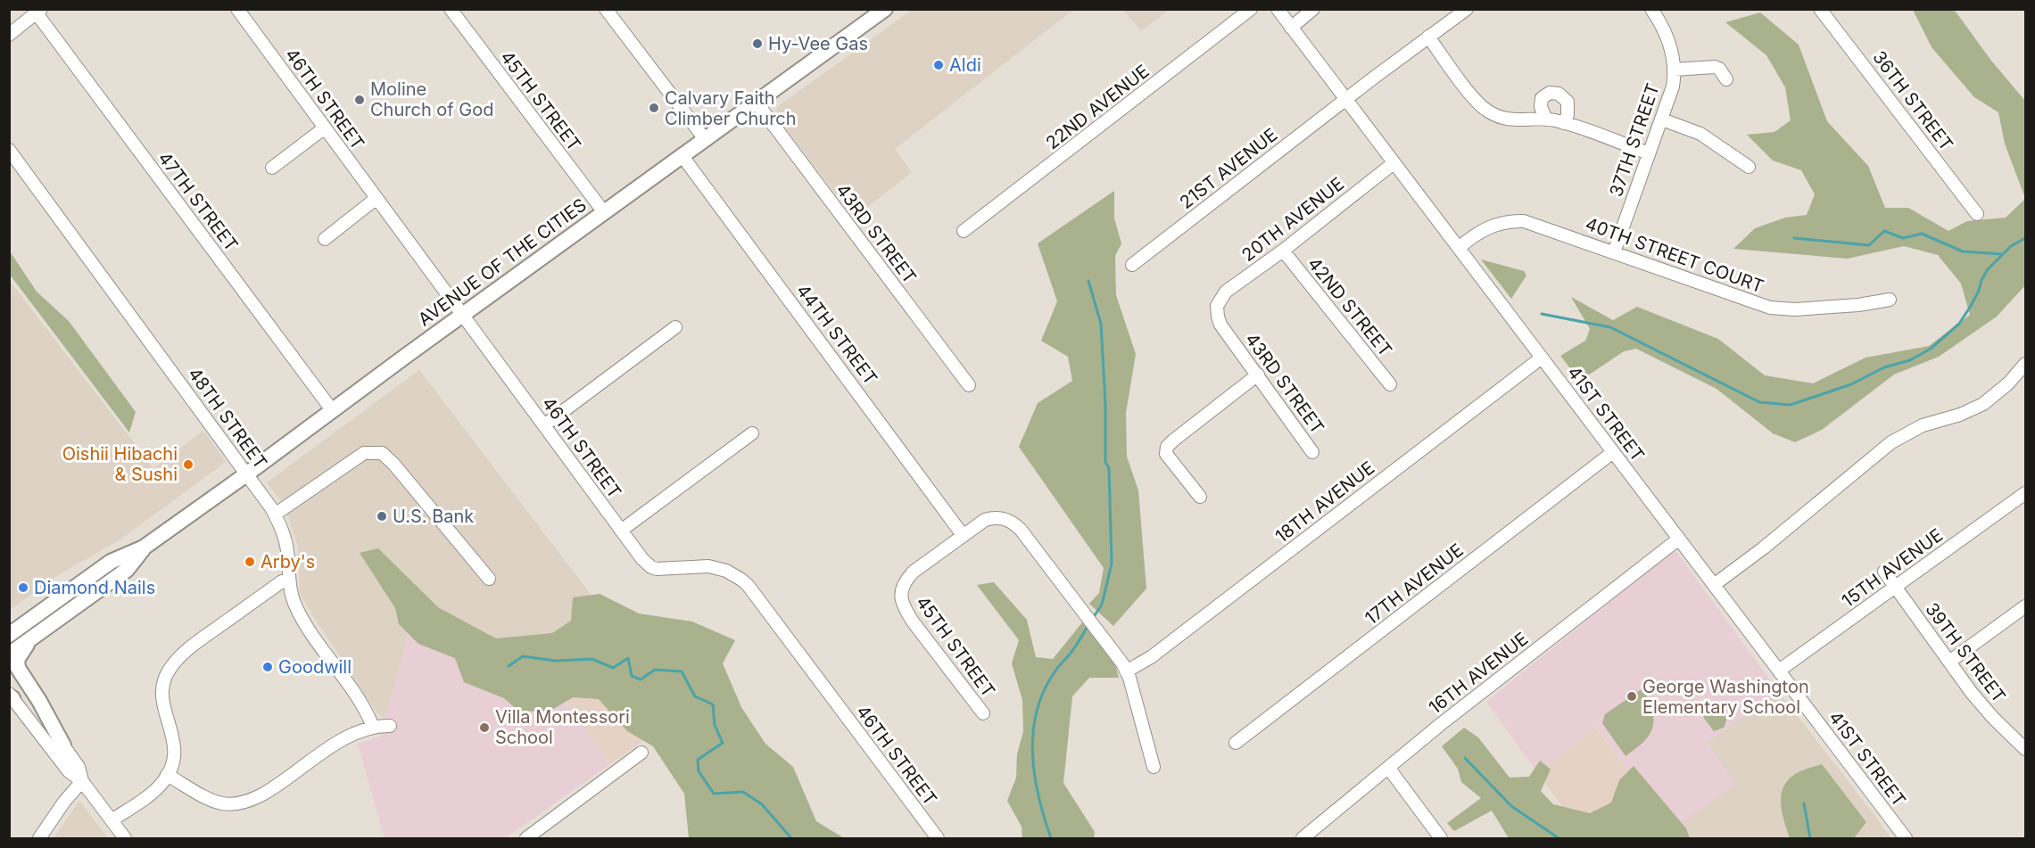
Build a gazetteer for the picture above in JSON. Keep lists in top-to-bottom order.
{
  "streets": {
    "main road": ["AVENUE OF THE CITIES"],
    "street": [
      "46TH STREET",
      "45TH STREET",
      "36TH STREET",
      "22ND AVENUE",
      "37TH STREET",
      "21ST AVENUE",
      "47TH STREET",
      "20TH AVENUE",
      "43RD STREET",
      "40TH STREET COURT",
      "42ND STREET",
      "44TH STREET",
      "41ST STREET",
      "48TH STREET",
      "18TH AVENUE",
      "15TH AVENUE",
      "17TH AVENUE",
      "39TH STREET",
      "16TH AVENUE"
    ]
  },
  "crossings": [
    ["46TH STREET", "AVENUE OF THE CITIES"],
    ["45TH STREET", "AVENUE OF THE CITIES"],
    ["45TH STREET", "44TH STREET"],
    ["37TH STREET", "40TH STREET COURT"],
    ["21ST AVENUE", "41ST STREET"],
    ["47TH STREET", "AVENUE OF THE CITIES"],
    ["20TH AVENUE", "43RD STREET"],
    ["20TH AVENUE", "42ND STREET"],
    ["20TH AVENUE", "41ST STREET"],
    ["43RD STREET", "AVENUE OF THE CITIES"],
    ["40TH STREET COURT", "41ST STREET"],
    ["AVENUE OF THE CITIES", "44TH STREET"],
    ["AVENUE OF THE CITIES", "48TH STREET"],
    ["41ST STREET", "18TH AVENUE"],
    ["41ST STREET", "15TH AVENUE"],
    ["41ST STREET", "17TH AVENUE"],
    ["41ST STREET", "16TH AVENUE"],
    ["15TH AVENUE", "39TH STREET"]
  ],
  "places": [
    "Hy-Vee Gas",
    "Aldi",
    "Moline Church of God",
    "Calvary Faith Climber Church",
    "Oishii Hibachi & Sushi",
    "U.S. Bank",
    "Arby's",
    "Diamond Nails",
    "Goodwill",
    "George Washington Elementary School",
    "Villa Montessori School"
  ]
}
